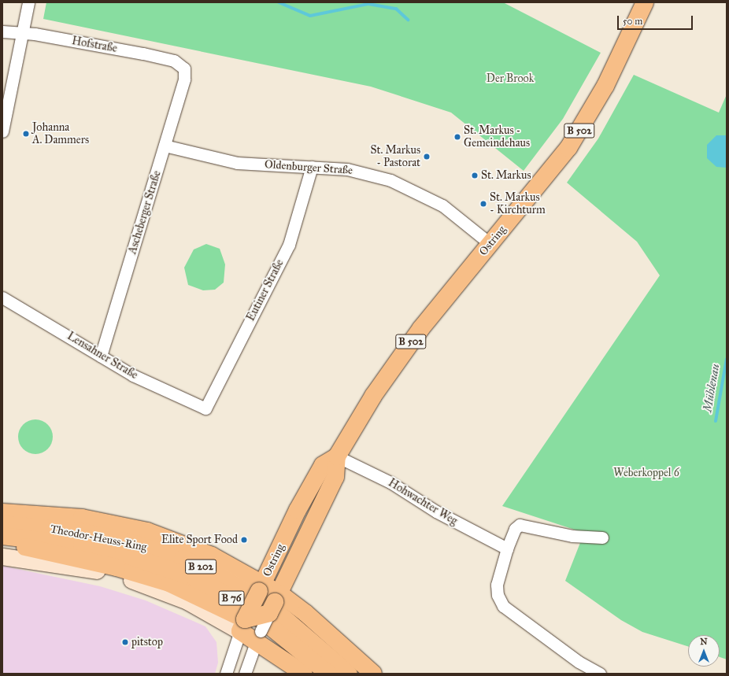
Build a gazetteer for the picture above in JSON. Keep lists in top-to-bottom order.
{
  "streets": {
    "main road": [
      "B 502",
      "Ostring",
      "Theodor-Heuss-Ring",
      "B 76"
    ],
    "street": [
      "Hofstraße",
      "Oldenburger Straße",
      "Ascheberger Straße",
      "Eutiner Straße",
      "Lensahner Straße",
      "Hohwachter Weg"
    ]
  },
  "crossings": [
    ["Hofstraße", "Ascheberger Straße"],
    ["Oldenburger Straße", "Ascheberger Straße"],
    ["Oldenburger Straße", "Ostring"],
    ["Oldenburger Straße", "Eutiner Straße"],
    ["Ascheberger Straße", "Lensahner Straße"],
    ["Ostring", "Hohwachter Weg"],
    ["Ostring", "Theodor-Heuss-Ring"],
    ["Eutiner Straße", "Lensahner Straße"],
    ["Theodor-Heuss-Ring", "B 76"]
  ],
  "water": ["Mühlenau"],
  "parks": ["Der Brook", "Weberkoppel 6"],
  "places": [
    "Johanna A. Dammers",
    "St. Markus - Gemeindehaus",
    "St. Markus - Pastorat",
    "St. Markus",
    "St. Markus - Kirchturm",
    "Elite Sport Food",
    "pitstop"
  ],
  "scale_bar": "50 m",
  "north": "top"
}
